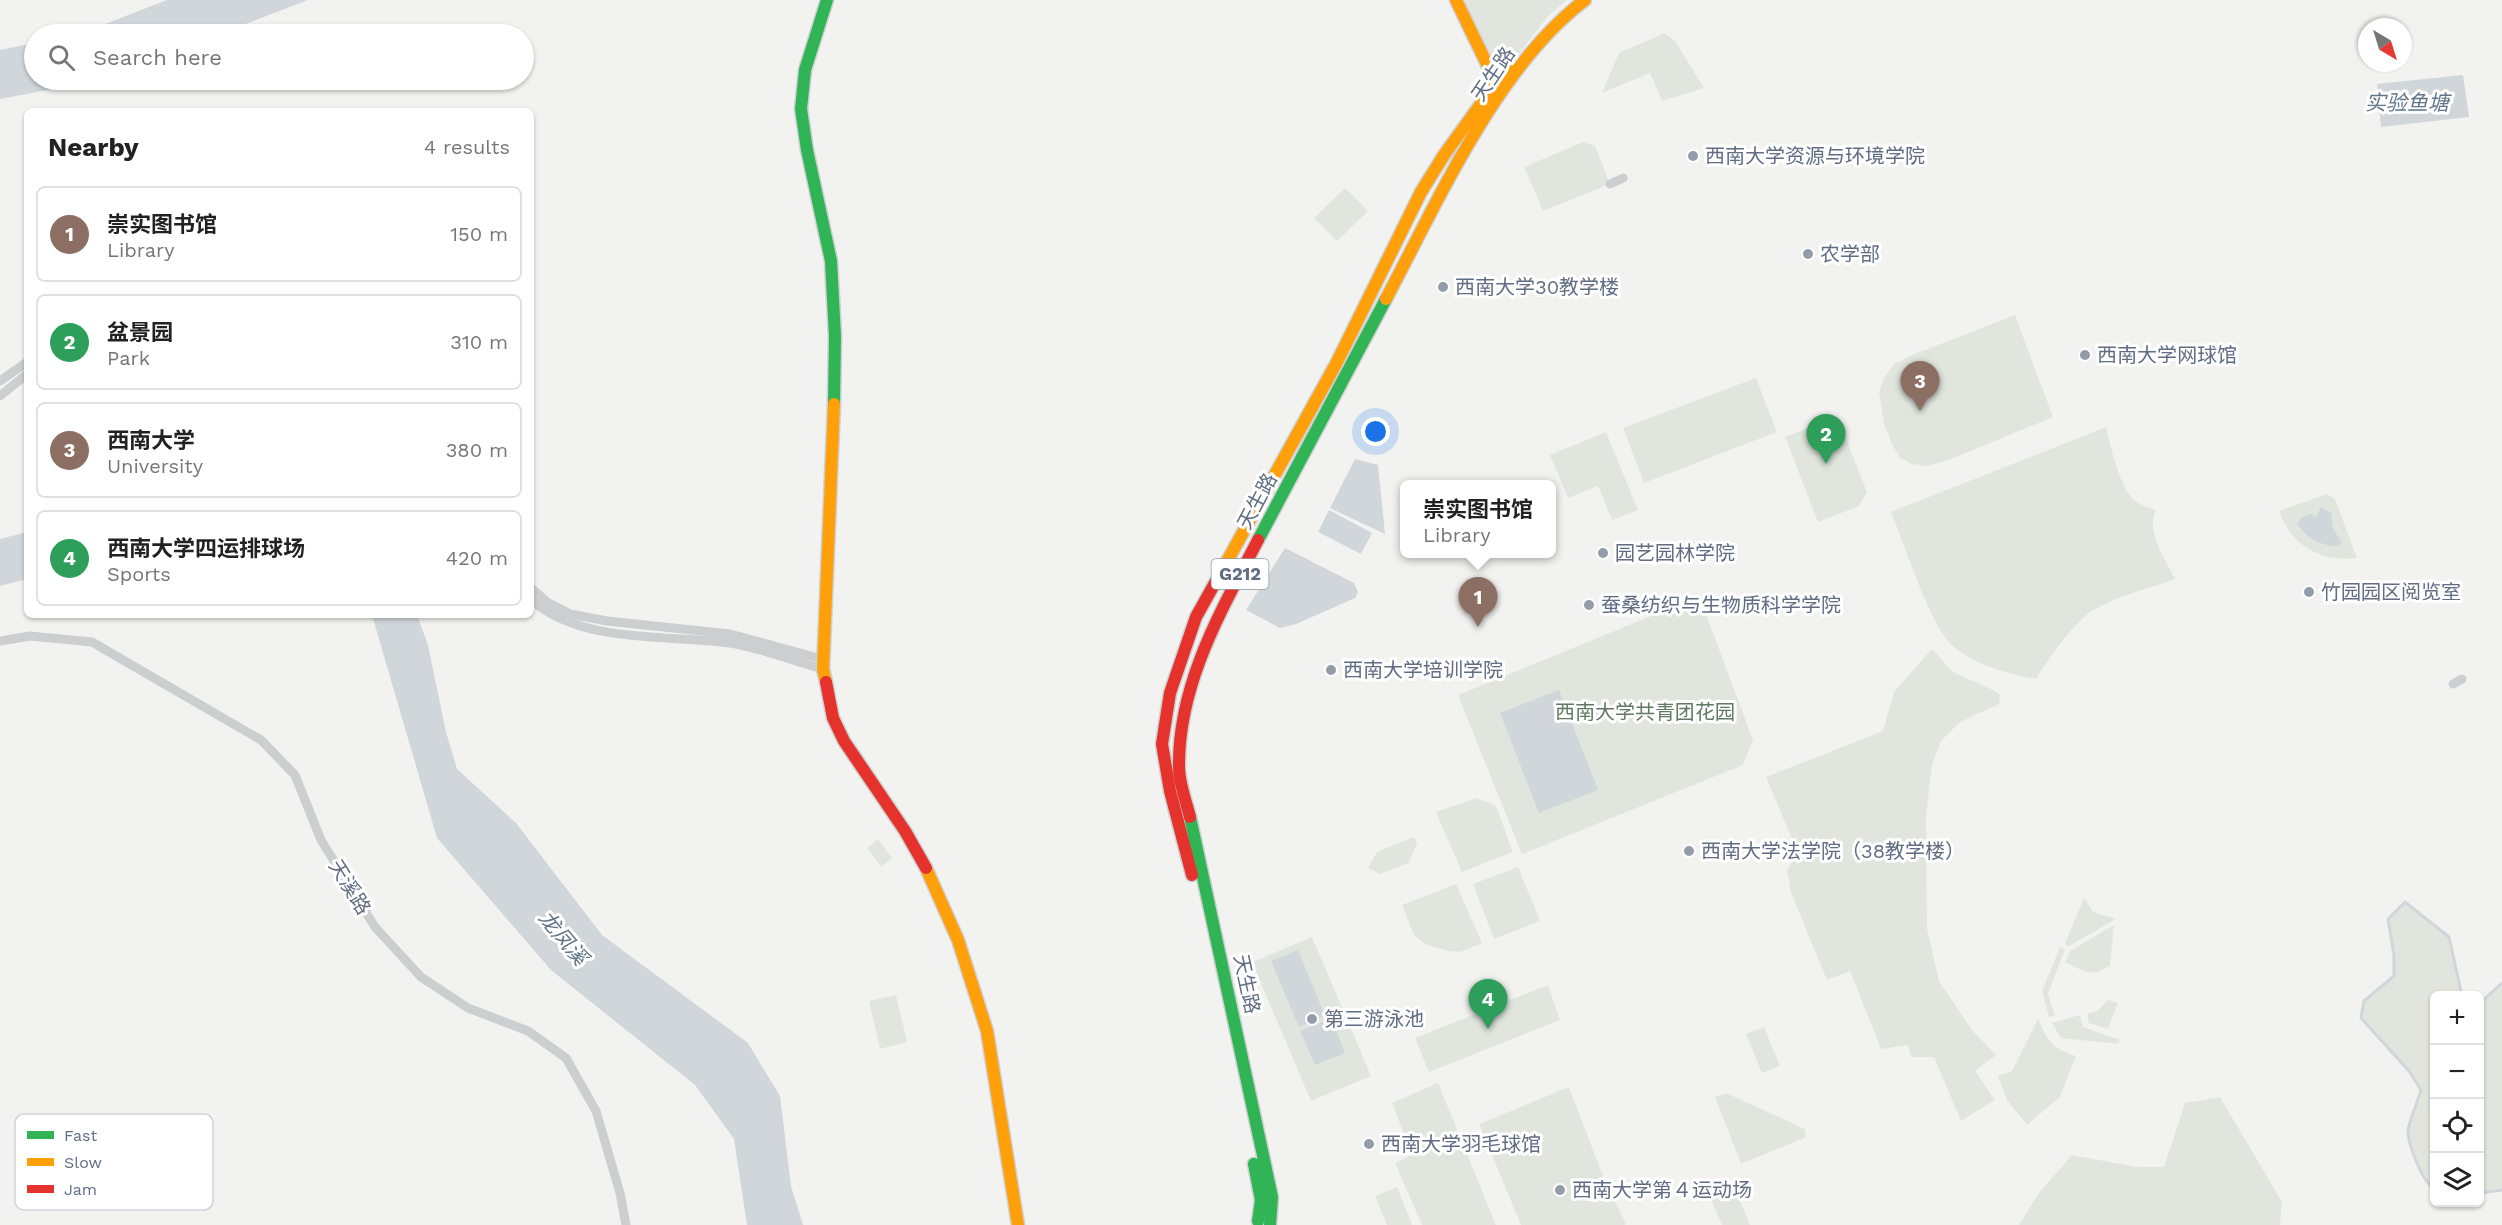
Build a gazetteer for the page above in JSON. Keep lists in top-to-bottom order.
{
  "streets": {
    "main road": ["天生路", "G212"],
    "street": ["天溪路"]
  },
  "water": ["实验鱼塘", "龙凤溪"],
  "parks": ["西南大学共青团花园"],
  "places": [
    "西南大学资源与环境学院",
    "农学部",
    "西南大学30教学楼",
    "西南大学网球馆",
    "园艺园林学院",
    "竹园园区阅览室",
    "蚕桑纺织与生物质科学学院",
    "西南大学培训学院",
    "西南大学法学院（38教学楼）",
    "第三游泳池",
    "西南大学羽毛球馆",
    "西南大学第４运动场"
  ],
  "legend": ["Fast", "Slow", "Jam"],
  "north": "bottom right",
  "page": {
    "search": "Search here",
    "heading": ["Nearby", "4 results"],
    "list": [
      {
        "mark": "1",
        "name": "崇实图书馆",
        "note": "Library",
        "value": "150 m"
      },
      {
        "mark": "2",
        "name": "盆景园",
        "note": "Park",
        "value": "310 m"
      },
      {
        "mark": "3",
        "name": "西南大学",
        "note": "University",
        "value": "380 m"
      },
      {
        "mark": "4",
        "name": "西南大学四运排球场",
        "note": "Sports",
        "value": "420 m"
      }
    ],
    "pins": [
      "3",
      "2",
      "1",
      "4"
    ],
    "popup": ["崇实图书馆", "Library"],
    "map_buttons": ["+", "−"]
  }
}
